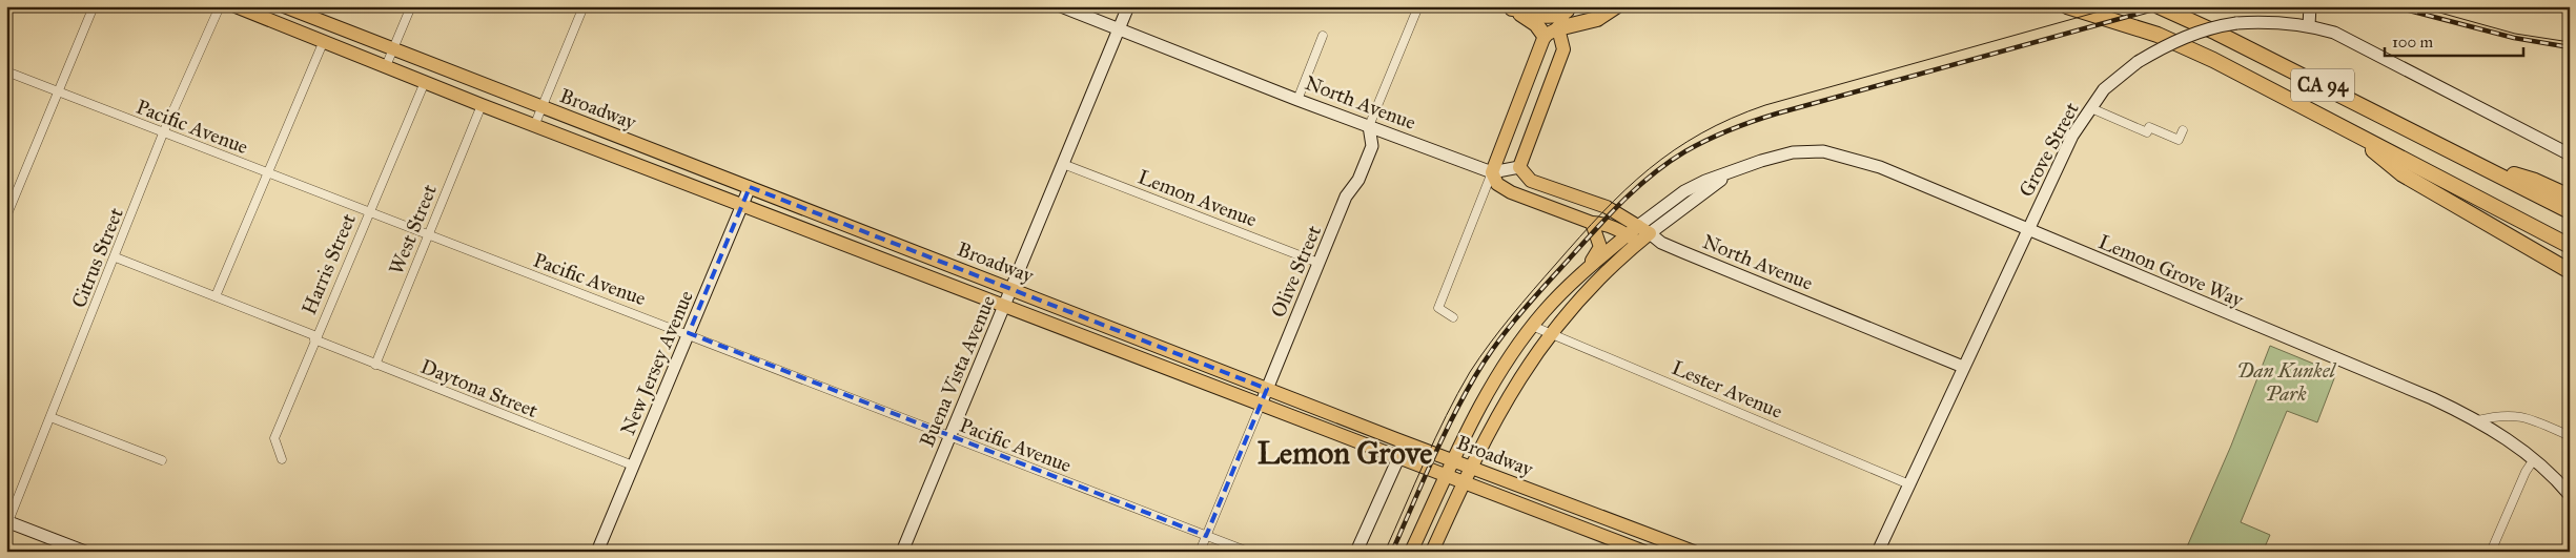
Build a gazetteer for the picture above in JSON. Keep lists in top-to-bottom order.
{
  "streets": {
    "highway": ["CA 94"],
    "main road": [
      "North Avenue",
      "Broadway",
      "Grove Street",
      "Lemon Grove Way",
      "Olive Street",
      "New Jersey Avenue",
      "Buena Vista Avenue"
    ],
    "street": [
      "Pacific Avenue",
      "Lemon Avenue",
      "West Street",
      "Citrus Street",
      "Harris Street",
      "Daytona Street",
      "Lester Avenue"
    ]
  },
  "crossings": [
    ["North Avenue", "Grove Street"],
    ["North Avenue", "Lemon Grove Way"],
    ["North Avenue", "Olive Street"],
    ["North Avenue", "Buena Vista Avenue"],
    ["Broadway", "West Street"],
    ["Broadway", "Harris Street"],
    ["Broadway", "Olive Street"],
    ["Broadway", "New Jersey Avenue"],
    ["Broadway", "Buena Vista Avenue"],
    ["Pacific Avenue", "West Street"],
    ["Pacific Avenue", "Citrus Street"],
    ["Pacific Avenue", "Harris Street"],
    ["Pacific Avenue", "Olive Street"],
    ["Pacific Avenue", "New Jersey Avenue"],
    ["Pacific Avenue", "Buena Vista Avenue"],
    ["Grove Street", "Lemon Grove Way"],
    ["Grove Street", "Lester Avenue"],
    ["Lemon Avenue", "Olive Street"],
    ["Lemon Avenue", "Buena Vista Avenue"],
    ["West Street", "Daytona Street"],
    ["Citrus Street", "Daytona Street"],
    ["Harris Street", "Daytona Street"],
    ["New Jersey Avenue", "Daytona Street"]
  ],
  "districts": ["Lemon Grove"],
  "parks": ["Dan Kunkel Park"],
  "scale_bar": "100 m"
}
